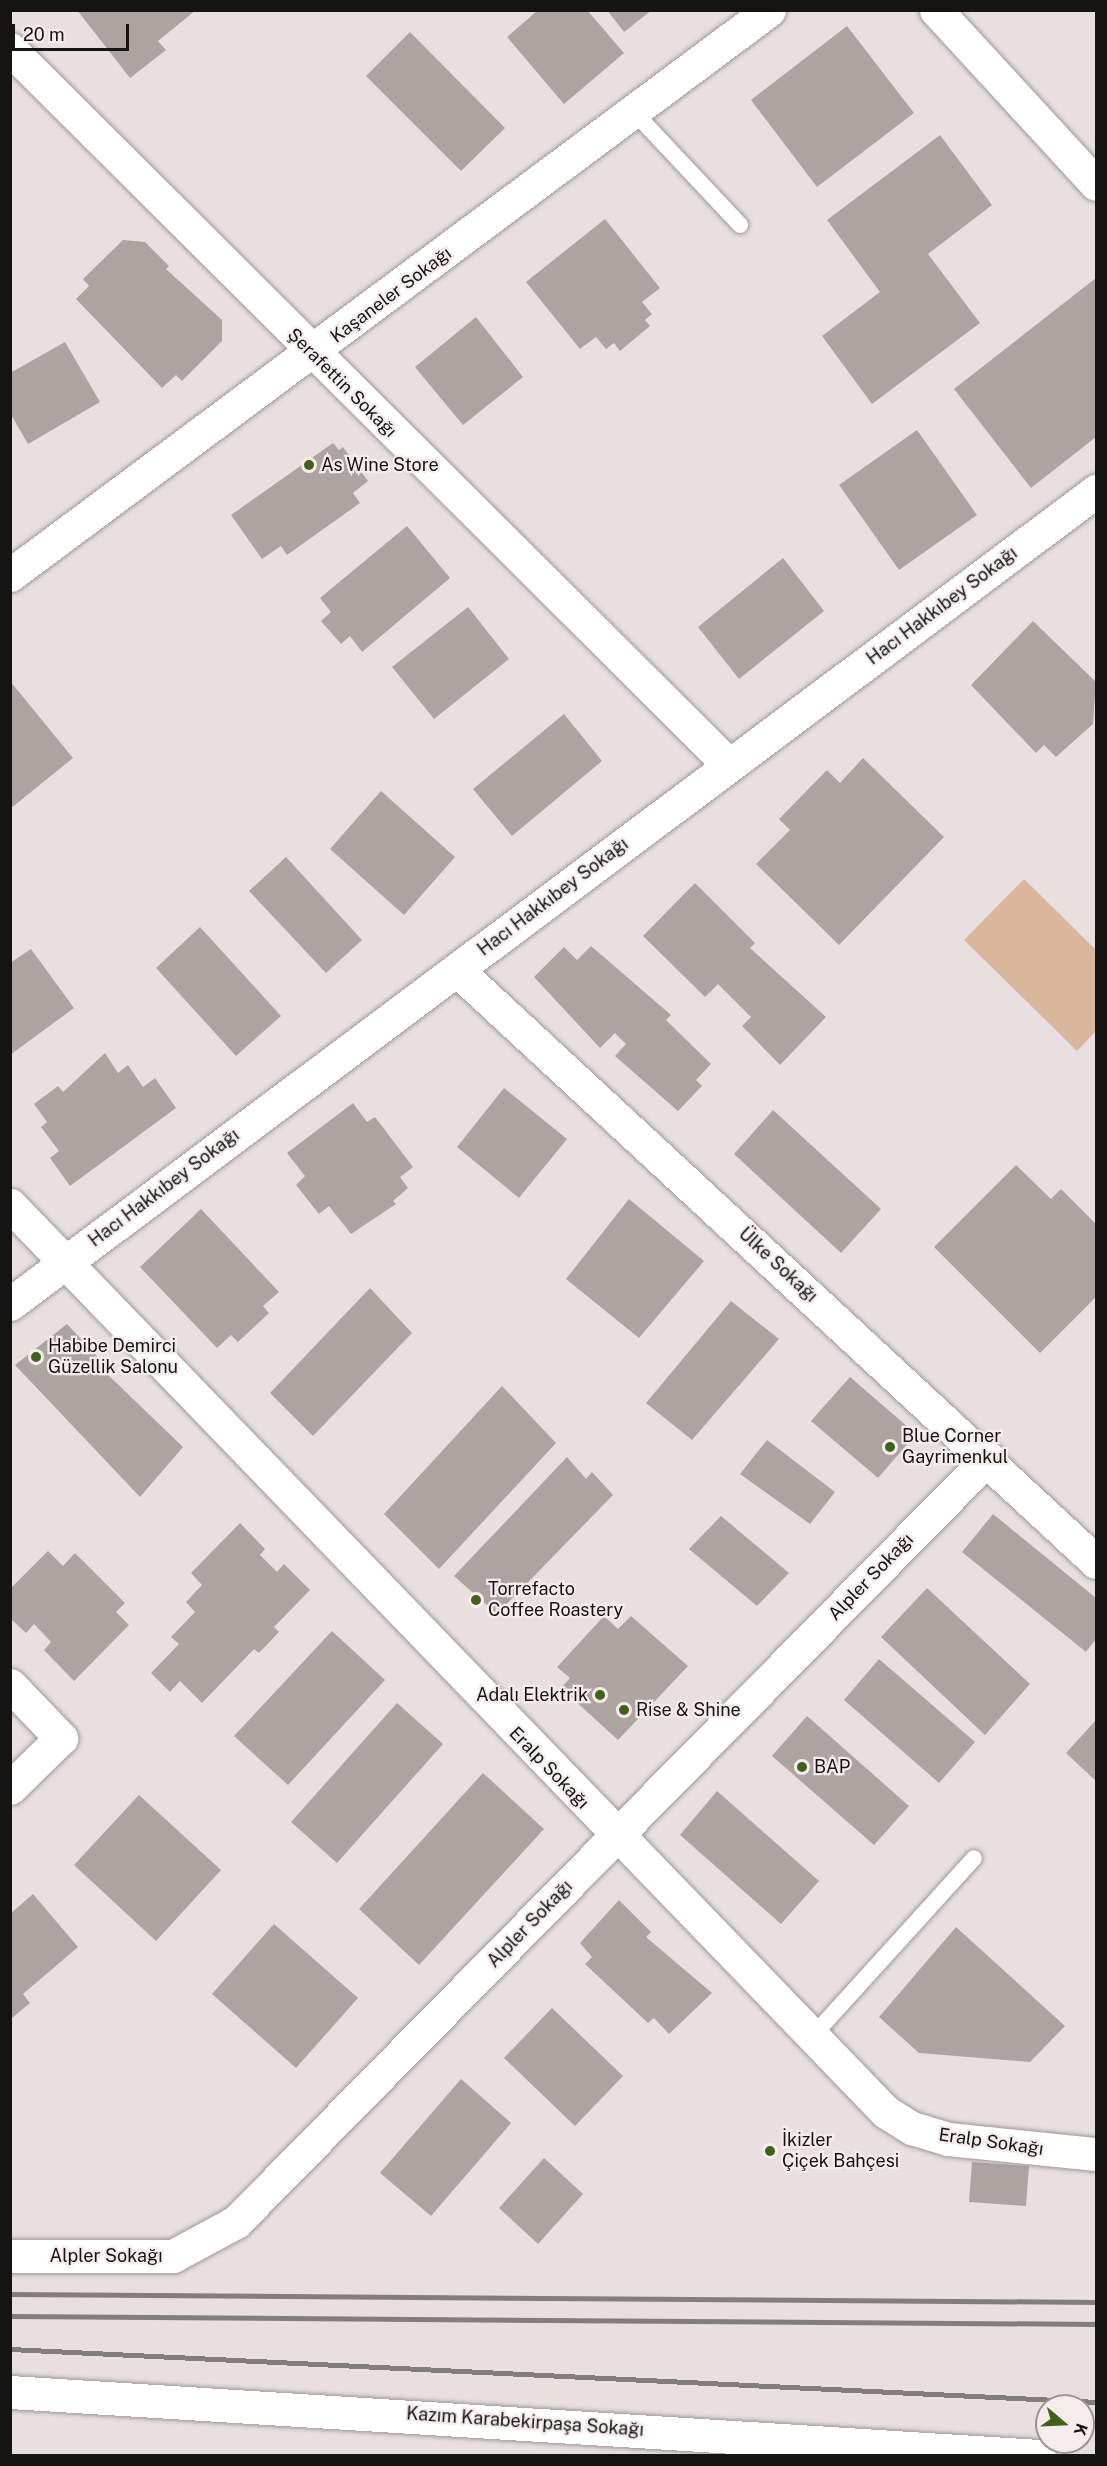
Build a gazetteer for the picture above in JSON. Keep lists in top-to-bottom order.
{
  "streets": {
    "street": [
      "Kaşaneler Sokağı",
      "Şerafettin Sokağı",
      "Hacı Hakkıbey Sokağı",
      "Ülke Sokağı",
      "Alpler Sokağı",
      "Eralp Sokağı",
      "Kazım Karabekirpaşa Sokağı"
    ]
  },
  "crossings": [
    ["Kaşaneler Sokağı", "Şerafettin Sokağı"],
    ["Şerafettin Sokağı", "Hacı Hakkıbey Sokağı"],
    ["Hacı Hakkıbey Sokağı", "Ülke Sokağı"],
    ["Hacı Hakkıbey Sokağı", "Eralp Sokağı"],
    ["Ülke Sokağı", "Alpler Sokağı"],
    ["Alpler Sokağı", "Eralp Sokağı"]
  ],
  "places": [
    "As Wine Store",
    "Habibe Demirci Güzellik Salonu",
    "Blue Corner Gayrimenkul",
    "Torrefacto Coffee Roastery",
    "Adalı Elektrik",
    "Rise & Shine",
    "BAP",
    "İkizler Çiçek Bahçesi"
  ],
  "scale_bar": "20 m",
  "north": "right"
}
